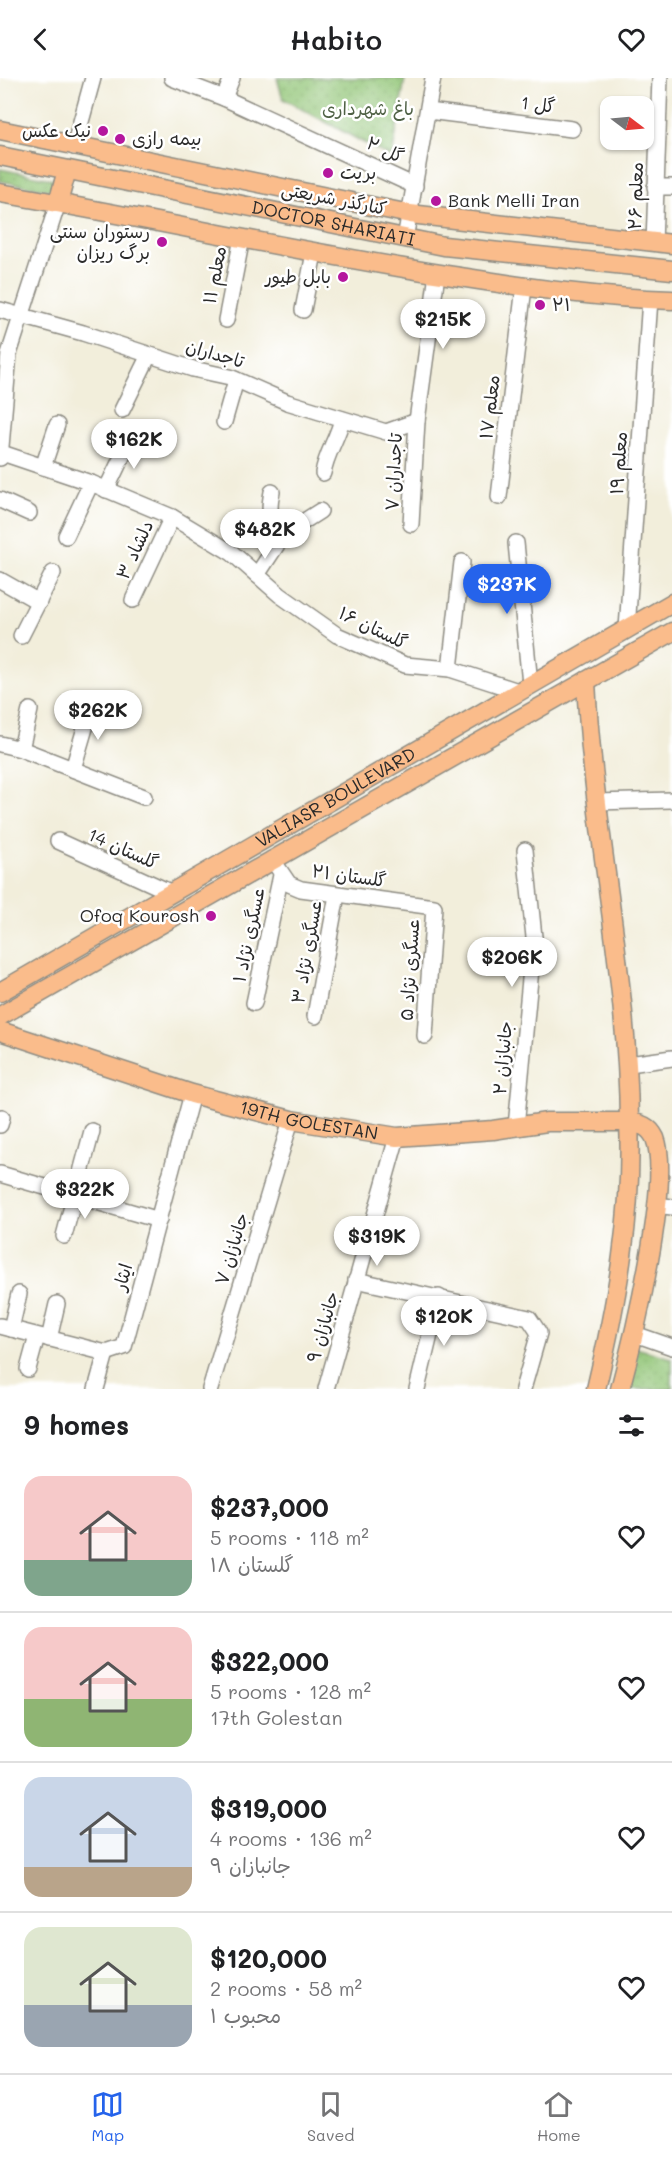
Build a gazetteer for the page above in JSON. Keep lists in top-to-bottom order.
{
  "streets": {
    "main road": [
      "کنارگذر شریعتی",
      "DOCTOR SHARIATI",
      "VALIASR BOULEVARD",
      "19TH GOLESTAN"
    ],
    "street": [
      "گل 1",
      "گل ۲",
      "معلم ۲۶",
      "معلم ۱۱",
      "تاجداران",
      "معلم ۱۷",
      "معلم ۱۹",
      "تاجداران ۷",
      "دلشاد ۳",
      "گلستان ۱۶",
      "گلستان 14",
      "گلستان ۲۱",
      "عسگری نژاد ۱",
      "عسگری نژاد ۳",
      "عسگری نژاد ۵",
      "جانبازان ۲",
      "جانبازان ۷",
      "ایثار",
      "جانبازان ۹"
    ]
  },
  "crossings": [
    ["معلم ۲۶", "کنارگذر شریعتی"],
    ["تاجداران", "تاجداران ۷"],
    ["معلم ۱۹", "VALIASR BOULEVARD"],
    ["دلشاد ۳", "گلستان ۱۶"],
    ["گلستان ۱۶", "VALIASR BOULEVARD"],
    ["VALIASR BOULEVARD", "گلستان 14"],
    ["VALIASR BOULEVARD", "گلستان ۲۱"],
    ["VALIASR BOULEVARD", "عسگری نژاد ۱"],
    ["گلستان ۲۱", "عسگری نژاد ۱"],
    ["گلستان ۲۱", "عسگری نژاد ۳"],
    ["گلستان ۲۱", "عسگری نژاد ۵"],
    ["جانبازان ۲", "19TH GOLESTAN"],
    ["19TH GOLESTAN", "جانبازان ۷"],
    ["19TH GOLESTAN", "ایثار"],
    ["19TH GOLESTAN", "جانبازان ۹"]
  ],
  "parks": ["باغ شهرداری"],
  "places": [
    "نیک عکس",
    "بیمه رازی",
    "بریت",
    "Bank Melli Iran",
    "رستوران سنتی برگ ریزان",
    "بابل طیور",
    "۲۱",
    "Ofoq Kourosh"
  ],
  "north": "right",
  "page": {
    "header": "Habito",
    "price": [
      "$215K",
      "$162K",
      "$482K",
      "$237K",
      "$262K",
      "$206K",
      "$322K",
      "$319K",
      "$120K"
    ],
    "heading": "9 homes",
    "list": [
      {
        "name": "$237,000",
        "note": "5 rooms · 118 m² · گلستان ۱۸"
      },
      {
        "name": "$322,000",
        "note": "5 rooms · 128 m² · 17th Golestan"
      },
      {
        "name": "$319,000",
        "note": "4 rooms · 136 m² · جانبازان ۹"
      },
      {
        "name": "$120,000",
        "note": "2 rooms · 58 m² · محبوب ۱"
      }
    ],
    "tabs": ["Map", "Saved", "Home"]
  }
}
